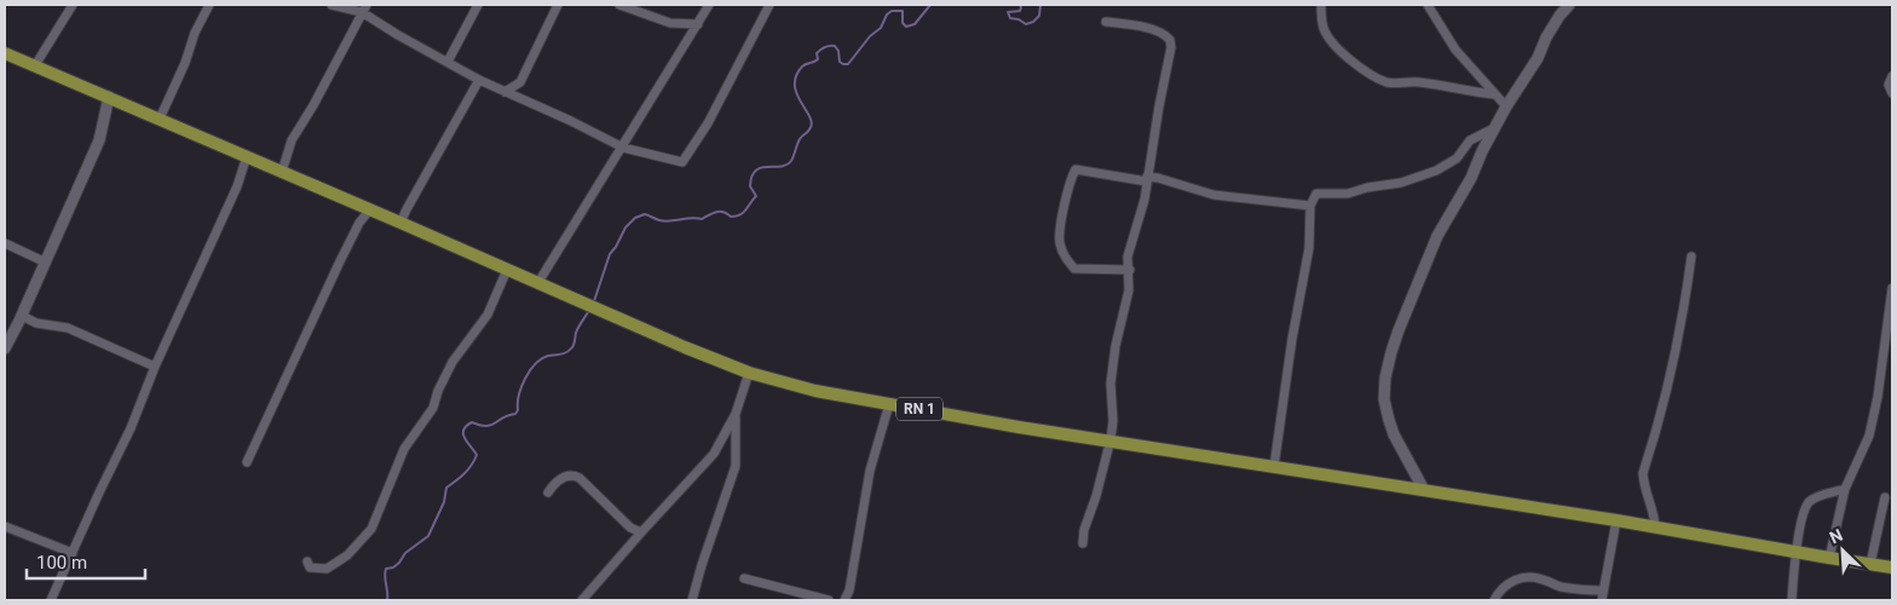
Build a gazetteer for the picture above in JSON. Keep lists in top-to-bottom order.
{
  "streets": {
    "main road": ["RN 1"]
  },
  "scale_bar": "100 m",
  "north": "top left"
}
